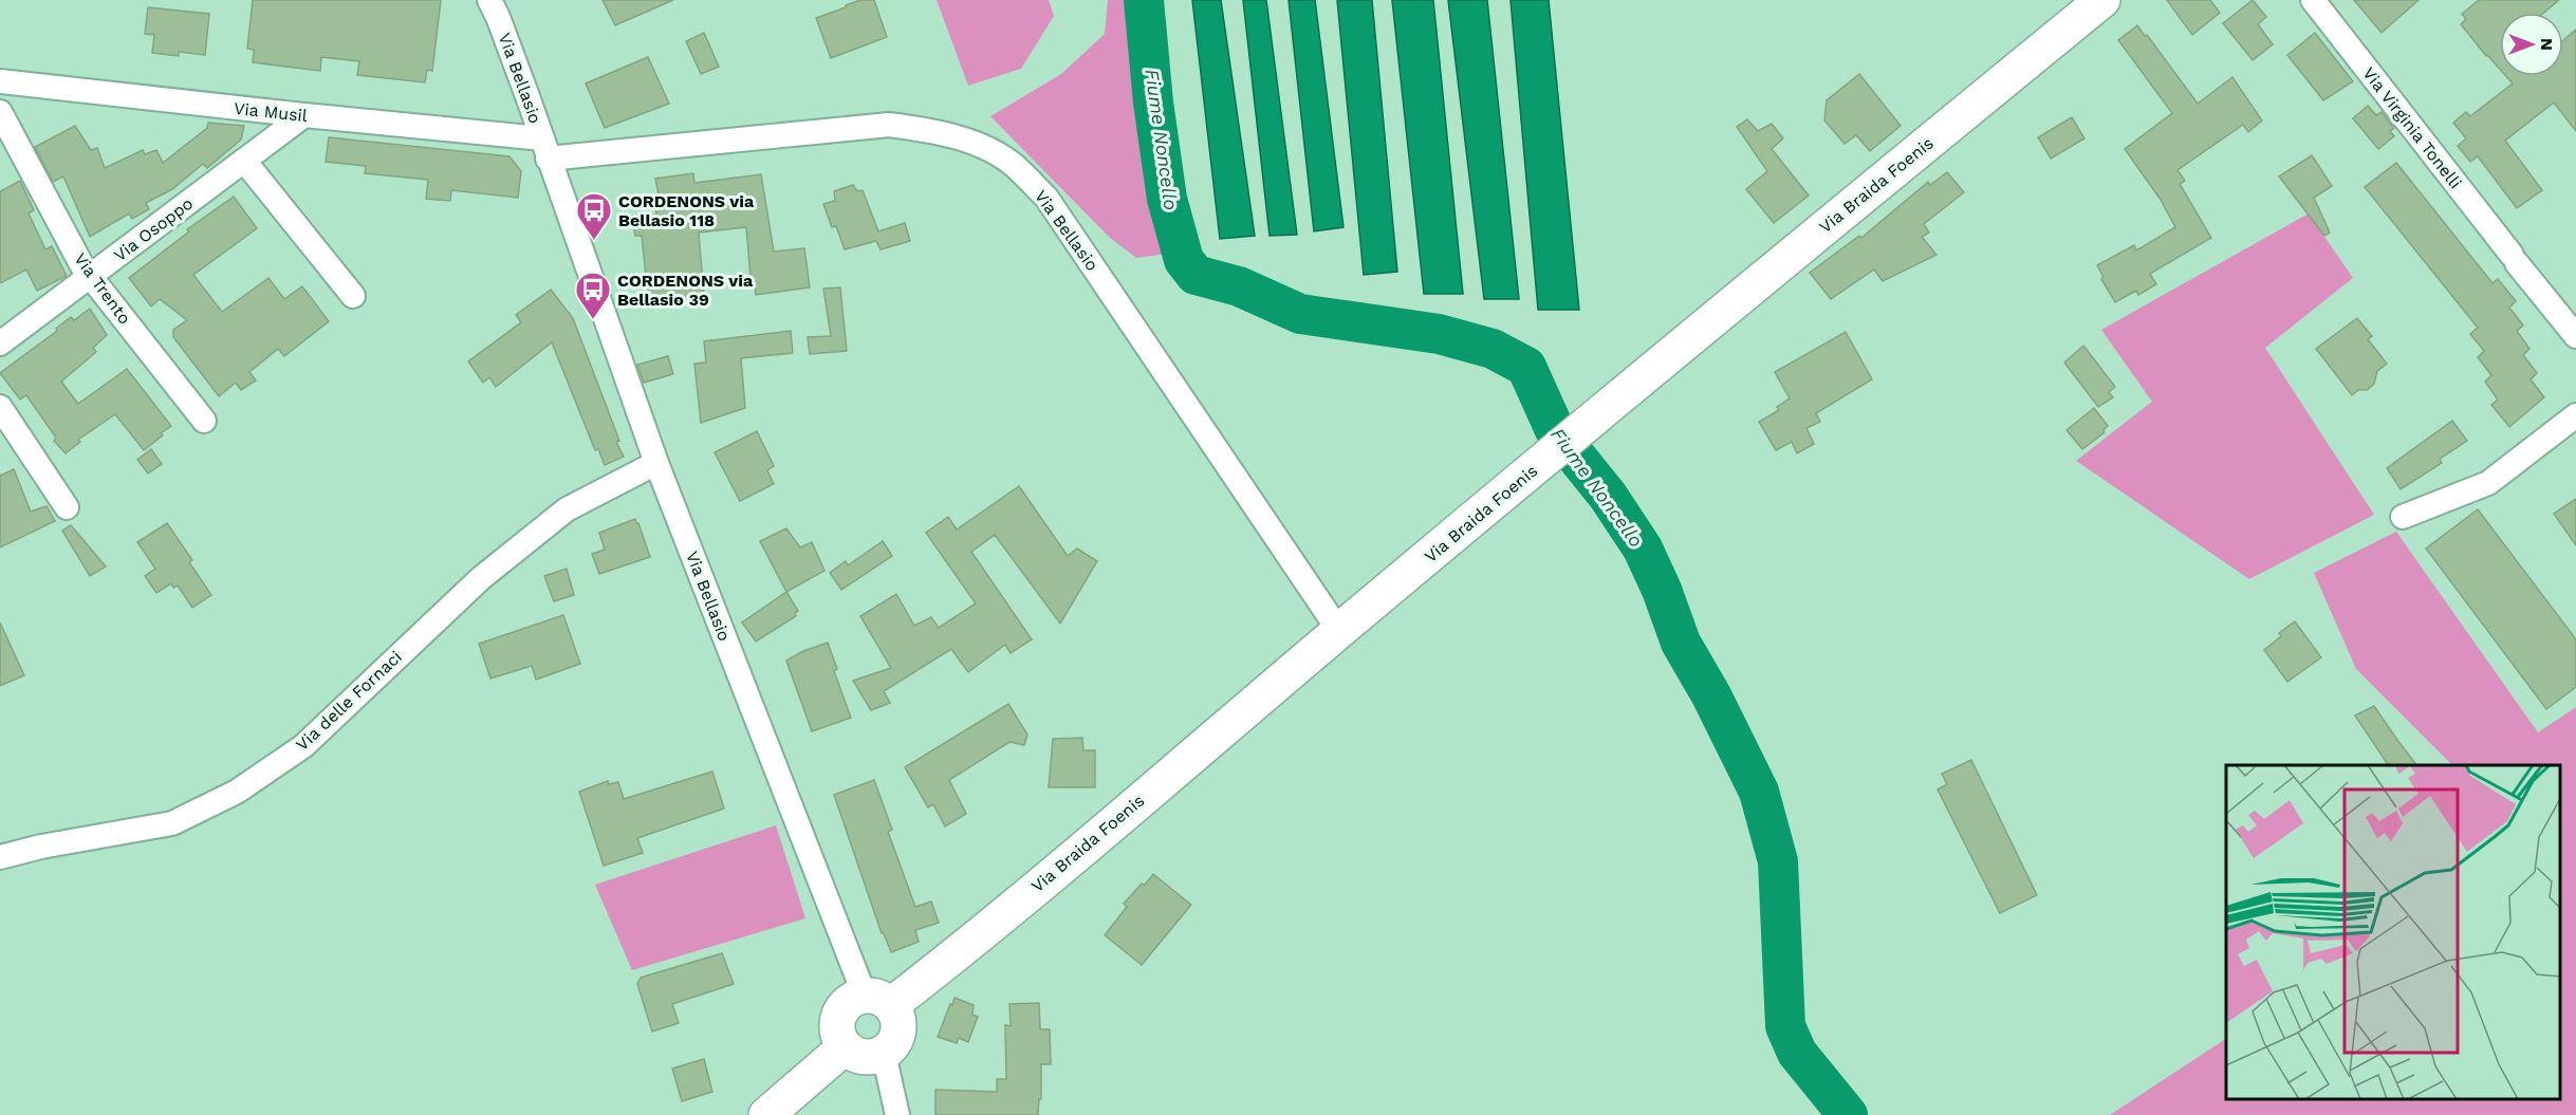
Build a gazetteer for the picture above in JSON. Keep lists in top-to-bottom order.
{
  "streets": {
    "street": [
      "Via Bellasio",
      "Via Musil",
      "Via Virginia Tonelli",
      "Via Braida Foenis",
      "Via Osoppo",
      "Via Trento",
      "Via delle Fornaci"
    ]
  },
  "crossings": [
    ["Via Bellasio", "Via Musil"],
    ["Via Bellasio", "Via Braida Foenis"],
    ["Via Bellasio", "Via delle Fornaci"],
    ["Via Musil", "Via Osoppo"],
    ["Via Osoppo", "Via Trento"]
  ],
  "water": ["Fiume Noncello"],
  "places": {
    "bus stop": ["CORDENONS via Bellasio 118", "CORDENONS via Bellasio 39"]
  },
  "north": "right"
}
